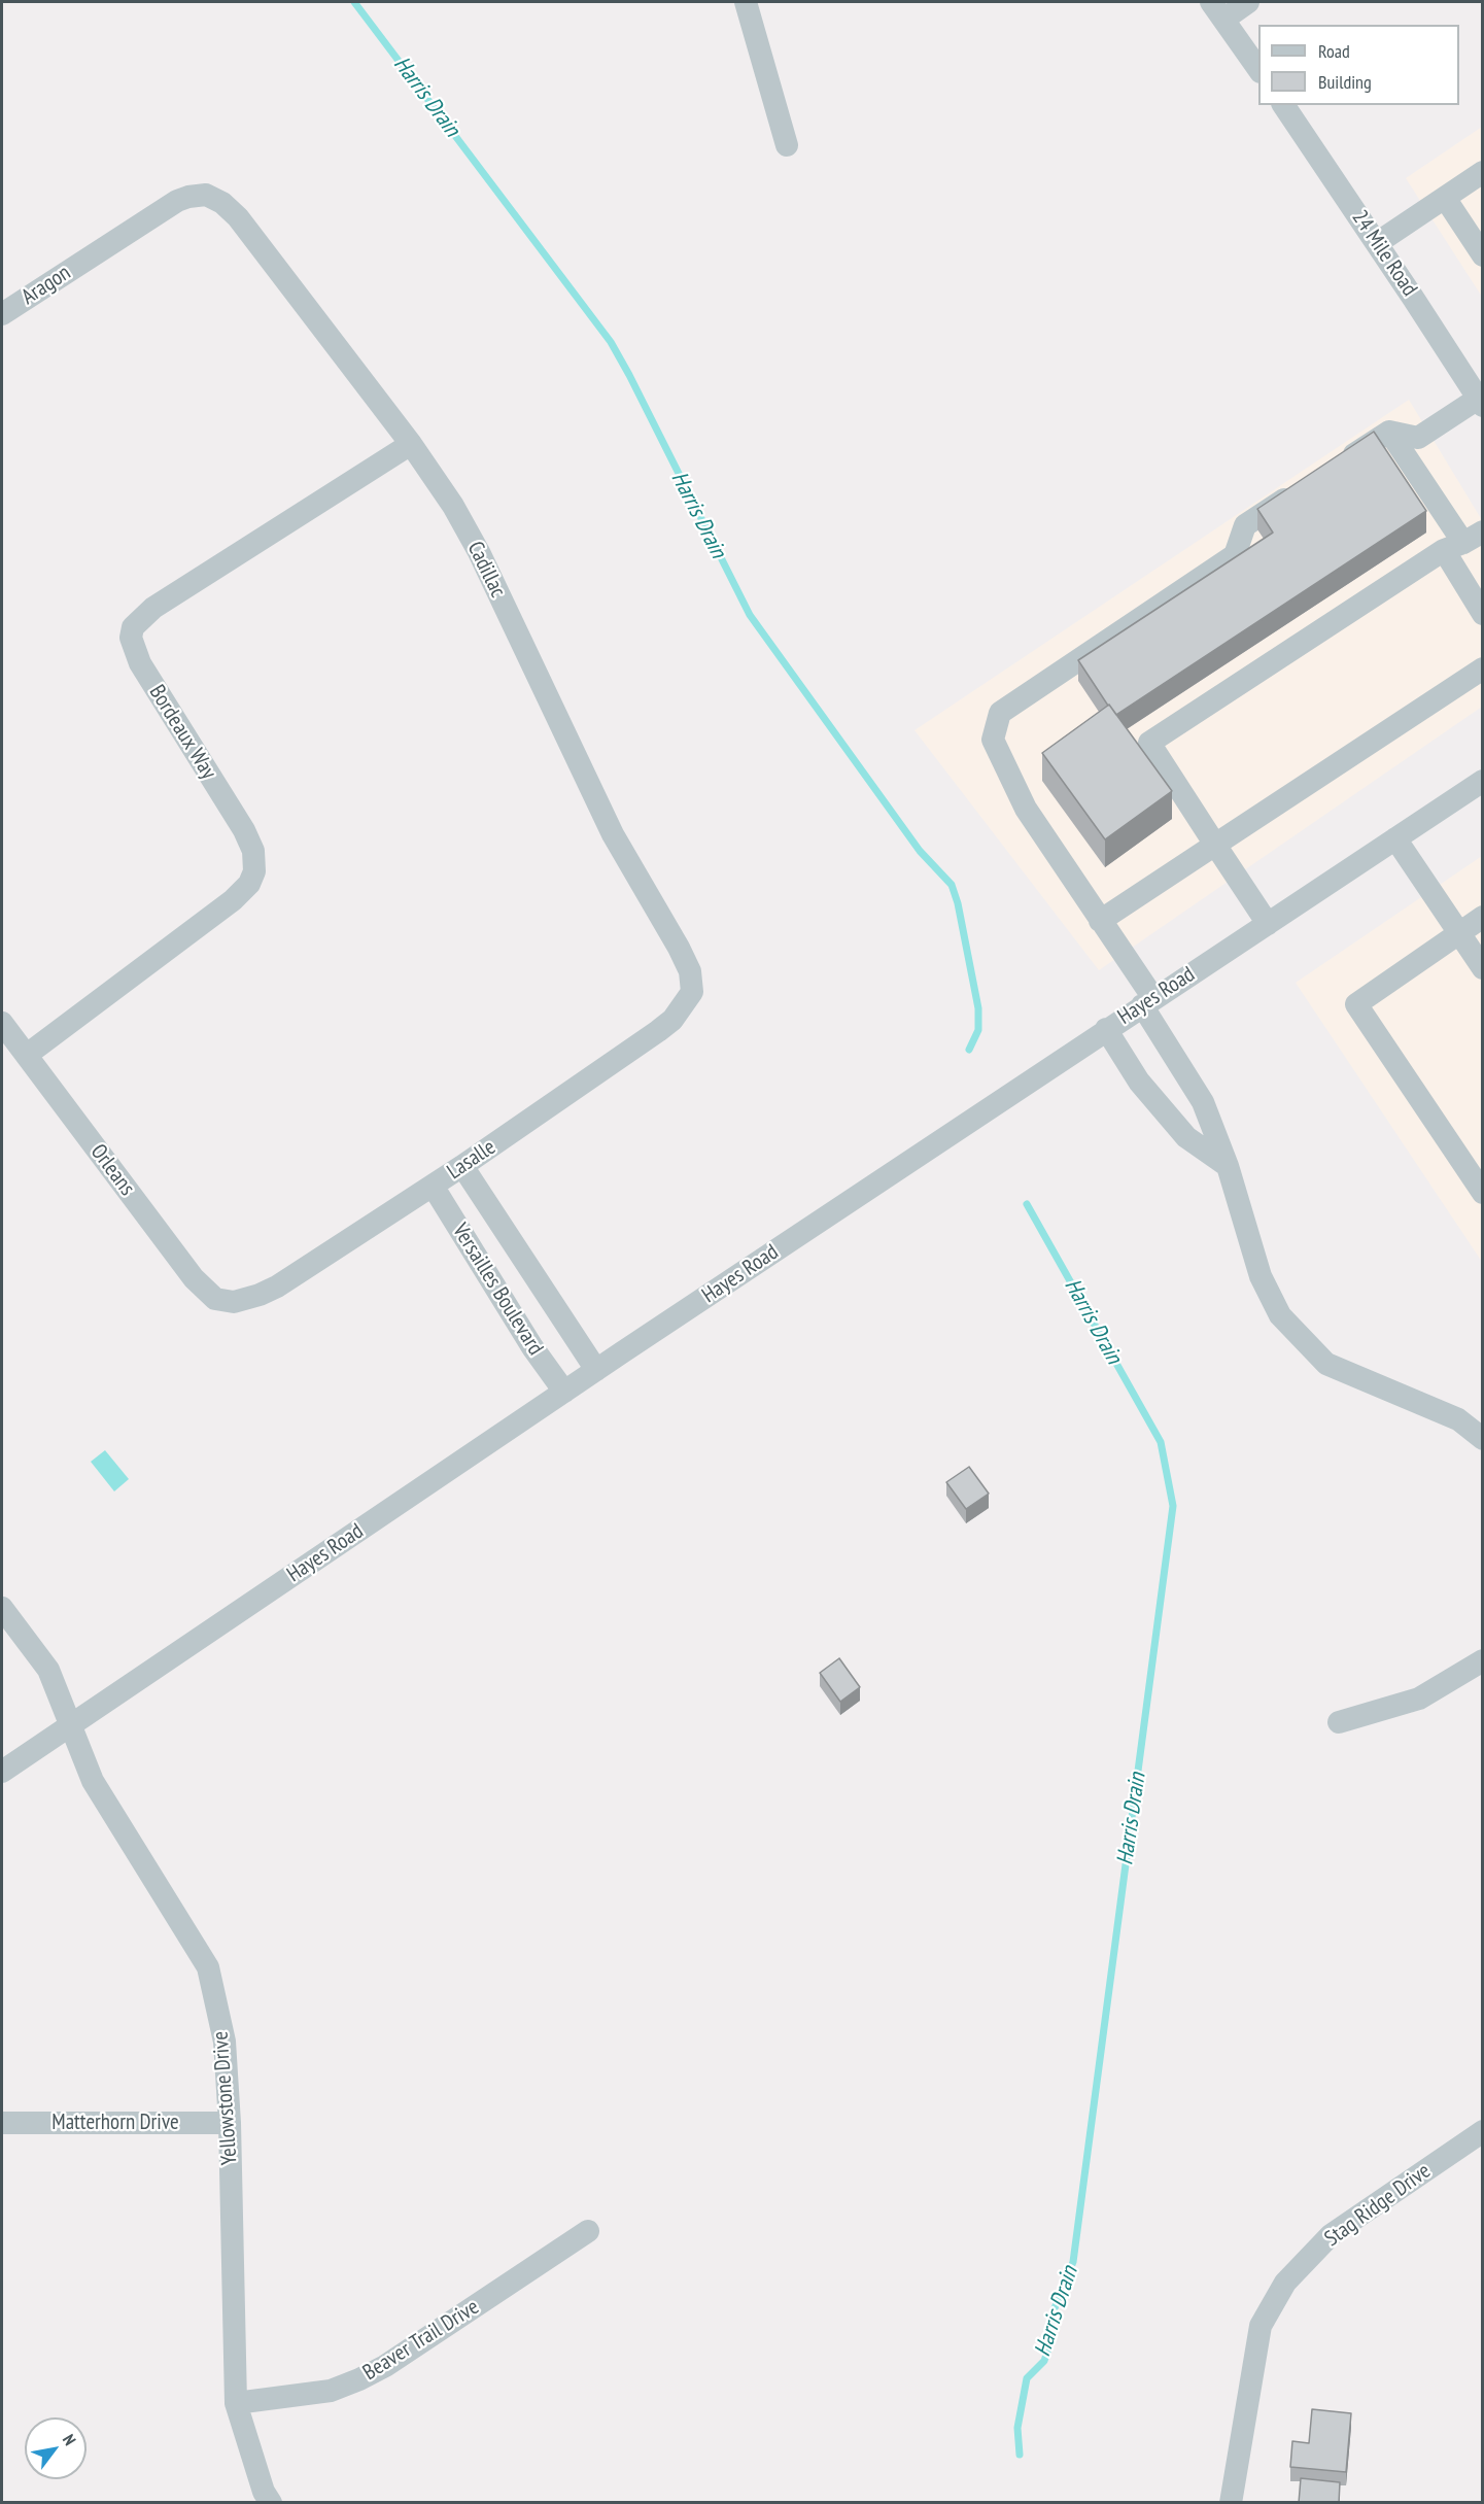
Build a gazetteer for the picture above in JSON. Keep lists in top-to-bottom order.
{
  "streets": {
    "street": [
      "24 Mile Road",
      "Aragon",
      "Cadillac",
      "Bordeaux Way",
      "Hayes Road",
      "Lasalle",
      "Orleans",
      "Versailles Boulevard",
      "Yellowstone Drive",
      "Matterhorn Drive",
      "Stag Ridge Drive",
      "Beaver Trail Drive"
    ]
  },
  "crossings": [
    ["Aragon", "Cadillac"],
    ["Cadillac", "Bordeaux Way"],
    ["Cadillac", "Lasalle"],
    ["Bordeaux Way", "Orleans"],
    ["Hayes Road", "Versailles Boulevard"],
    ["Hayes Road", "Yellowstone Drive"],
    ["Lasalle", "Orleans"],
    ["Lasalle", "Versailles Boulevard"],
    ["Yellowstone Drive", "Matterhorn Drive"],
    ["Yellowstone Drive", "Beaver Trail Drive"]
  ],
  "water": ["Harris Drain"],
  "legend": ["Road", "Building"],
  "north": "top right"
}
